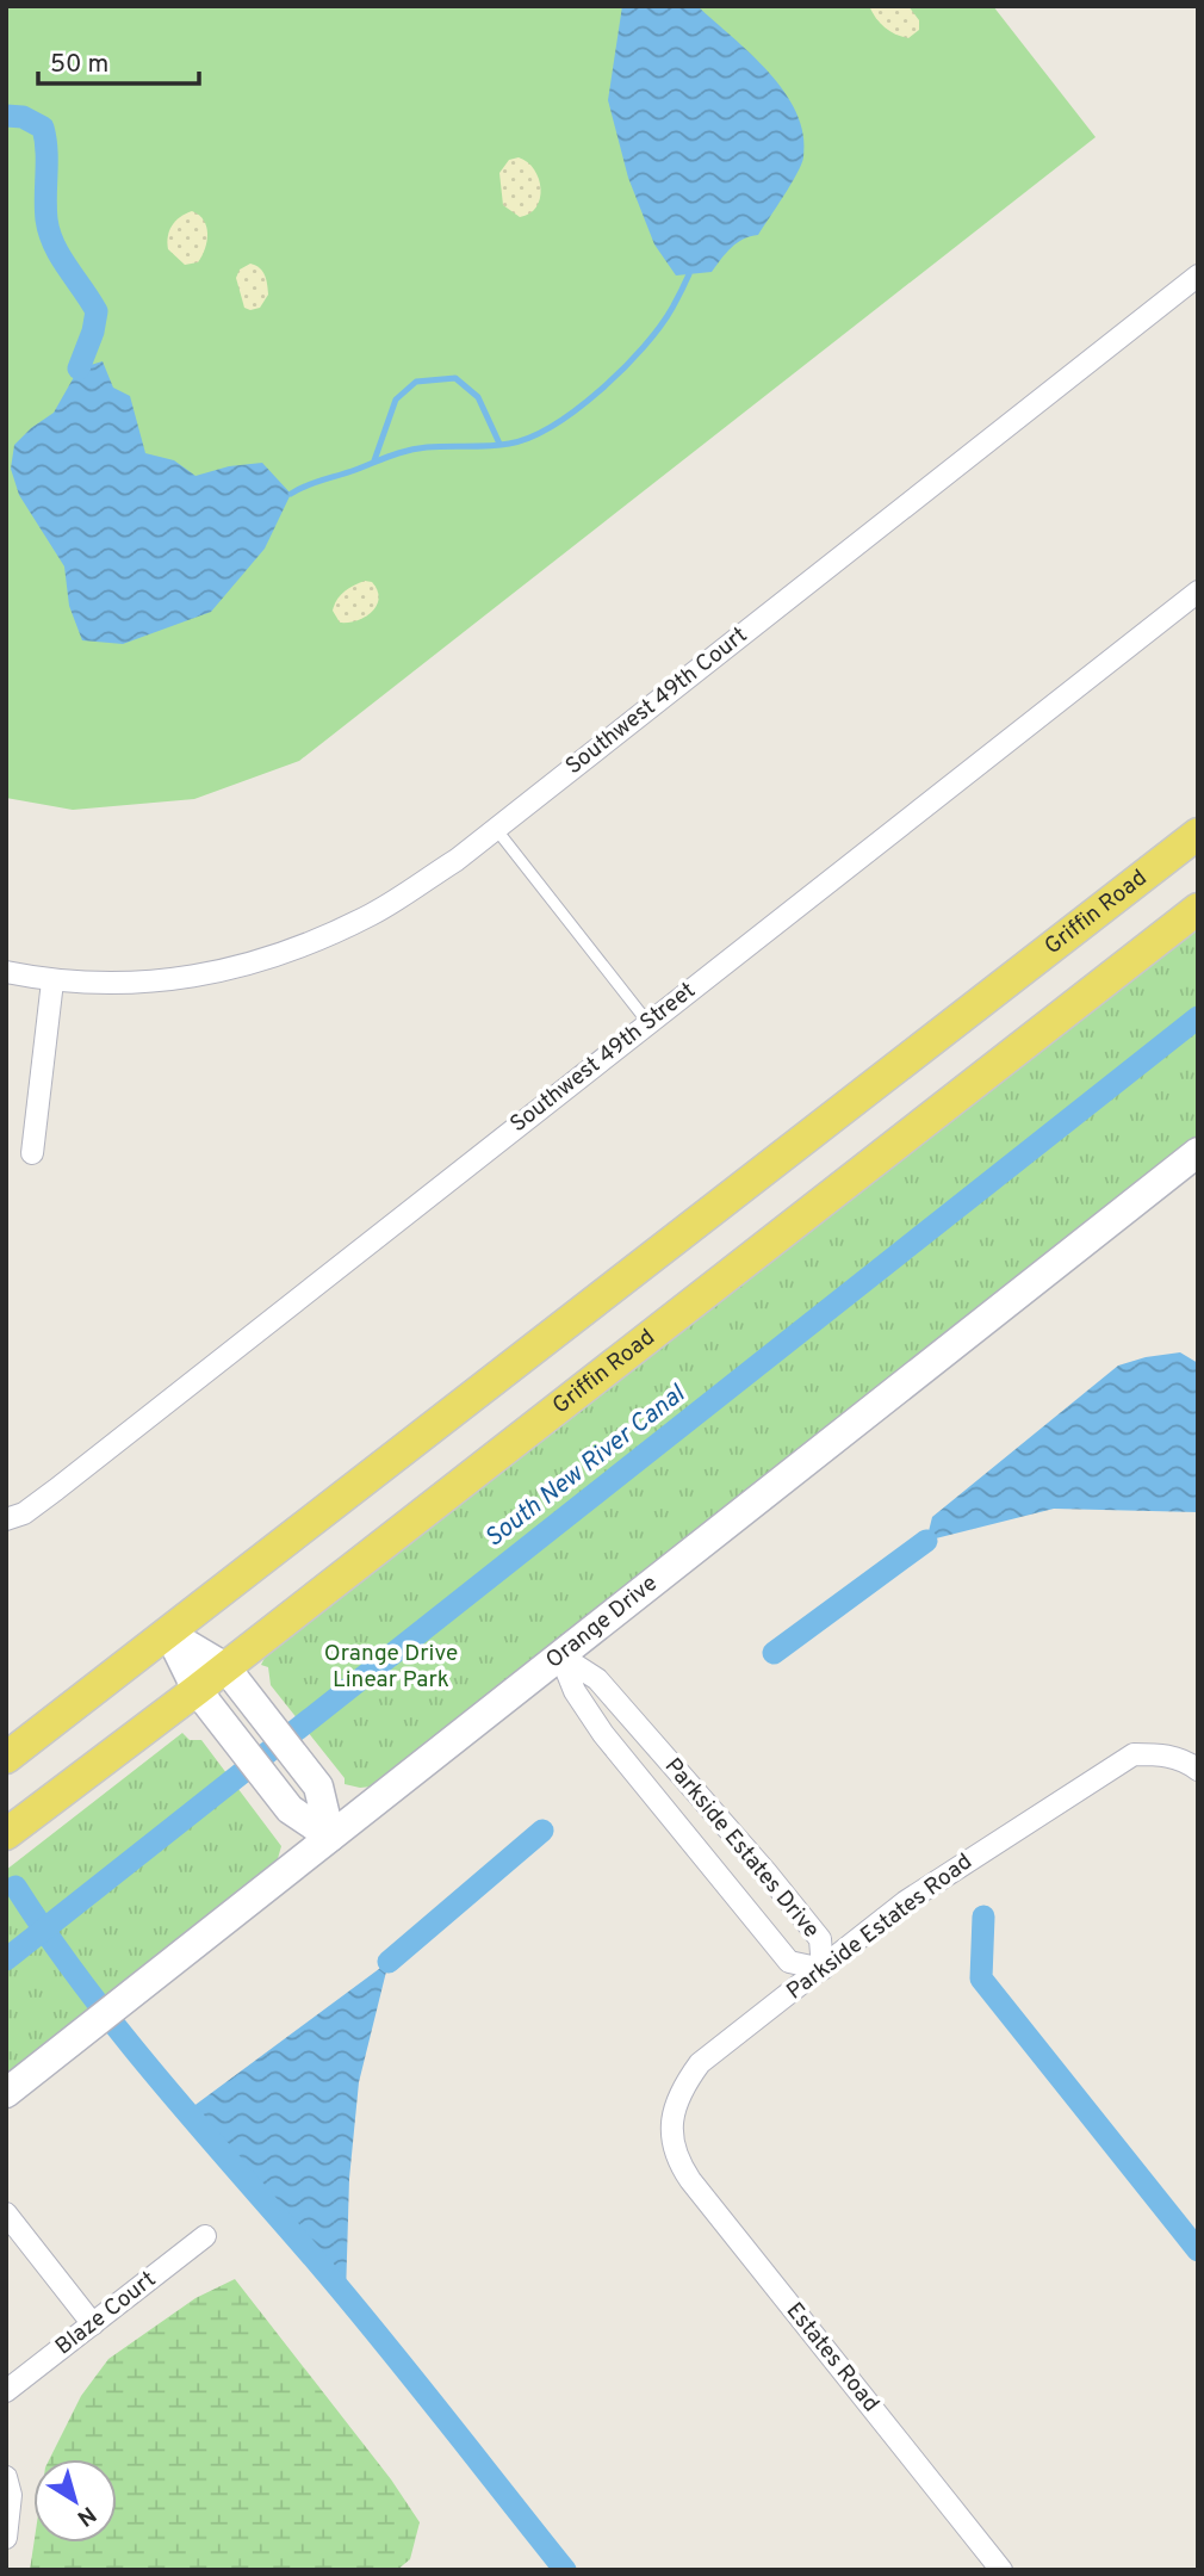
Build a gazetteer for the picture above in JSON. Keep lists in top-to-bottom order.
{
  "streets": {
    "main road": ["Griffin Road"],
    "street": [
      "Southwest 49th Court",
      "Southwest 49th Street",
      "Orange Drive",
      "Parkside Estates Drive",
      "Parkside Estates Road",
      "Blaze Court",
      "Estates Road"
    ]
  },
  "crossings": [
    ["Orange Drive", "Parkside Estates Drive"],
    ["Parkside Estates Drive", "Parkside Estates Road"],
    ["Parkside Estates Road", "Estates Road"]
  ],
  "water": ["South New River Canal"],
  "parks": ["Orange Drive Linear Park"],
  "scale_bar": "50 m",
  "north": "bottom right"
}
